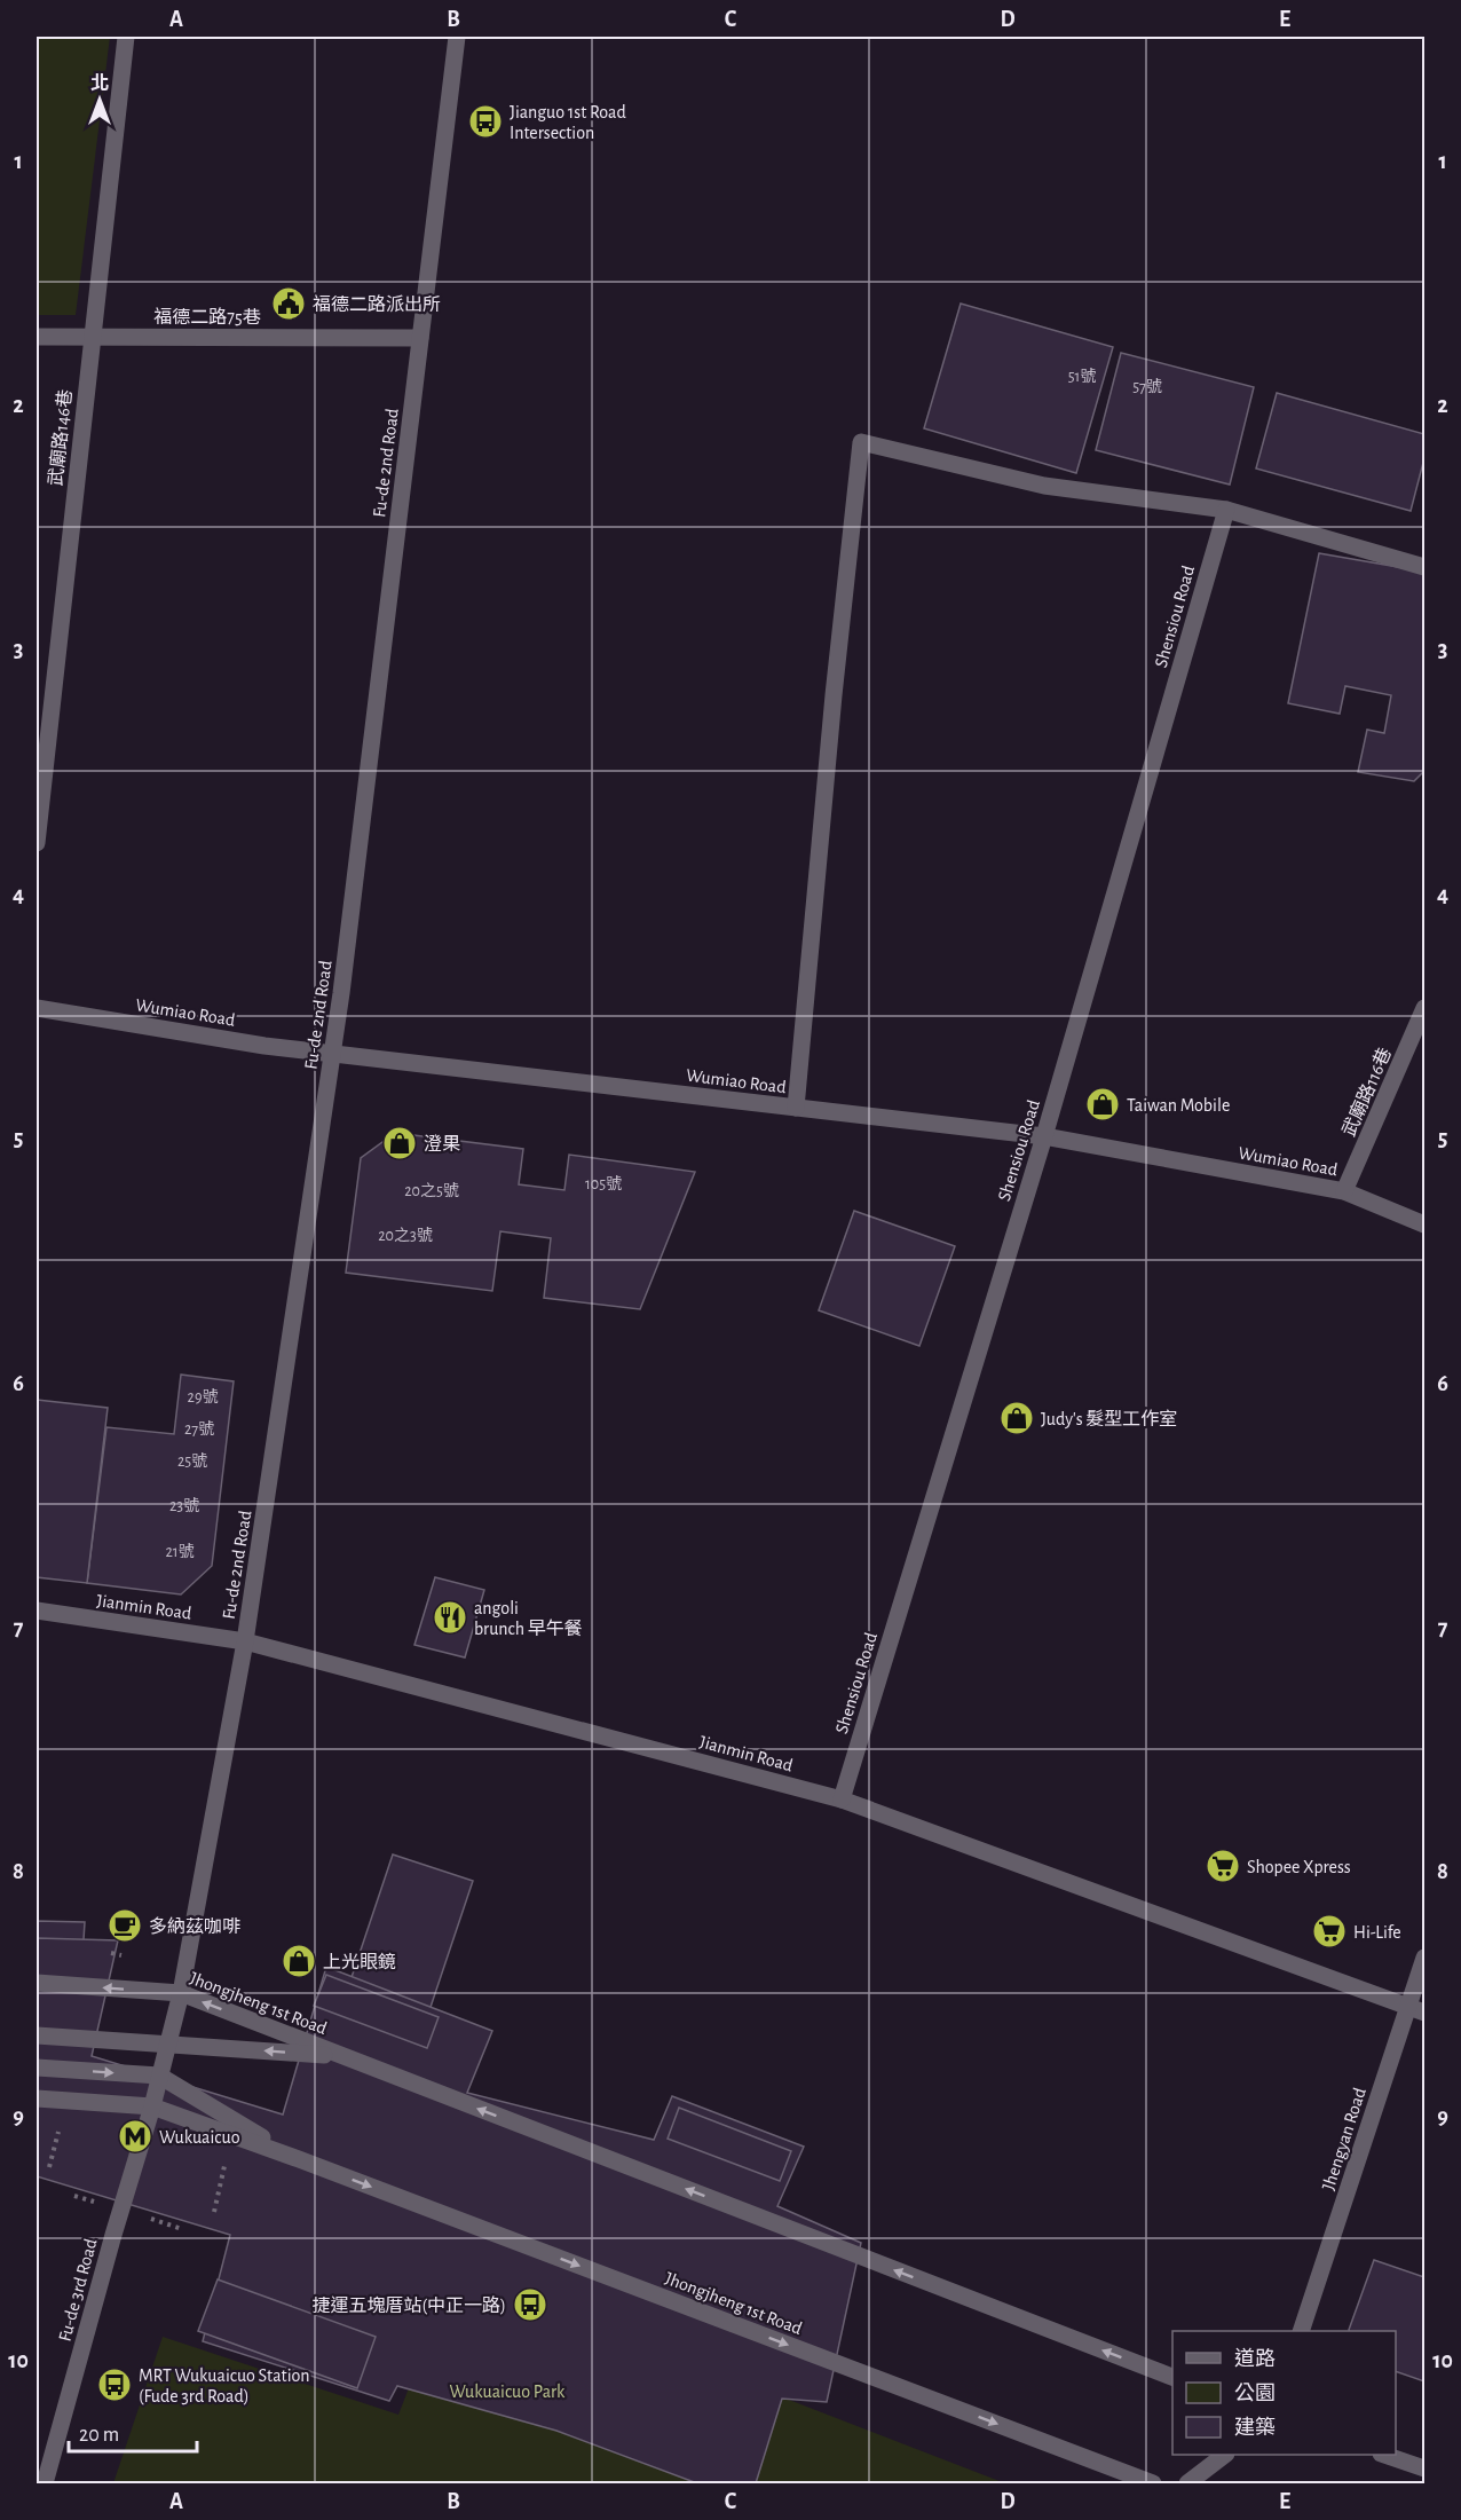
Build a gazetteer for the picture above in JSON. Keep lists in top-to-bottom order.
{
  "streets": {
    "street": [
      "福德二路75巷",
      "武廟路146巷",
      "Fu-de 2nd Road",
      "Shensiou Road",
      "Wumiao Road",
      "武廟路116巷",
      "Jianmin Road",
      "Jhongjheng 1st Road",
      "Jhengyan Road",
      "Fu-de 3rd Road"
    ]
  },
  "crossings": [
    ["福德二路75巷", "武廟路146巷"],
    ["福德二路75巷", "Fu-de 2nd Road"],
    ["Fu-de 2nd Road", "Wumiao Road"],
    ["Fu-de 2nd Road", "Jianmin Road"],
    ["Fu-de 2nd Road", "Jhongjheng 1st Road"],
    ["Fu-de 2nd Road", "Fu-de 3rd Road"],
    ["Shensiou Road", "Wumiao Road"],
    ["Shensiou Road", "Jianmin Road"],
    ["Wumiao Road", "武廟路116巷"],
    ["Jianmin Road", "Jhengyan Road"],
    ["Jhongjheng 1st Road", "Fu-de 3rd Road"]
  ],
  "parks": ["Wukuaicuo Park"],
  "places": {
    "bus stop": ["Jianguo 1st Road Intersection", "捷運五塊厝站(中正一路)", "MRT Wukuaicuo Station (Fude 3rd Road)"],
    "public building": ["福德二路派出所"],
    "shop": [
      "Taiwan Mobile",
      "澄果",
      "Judy's 髮型工作室",
      "上光眼鏡"
    ],
    "restaurant": ["angoli brunch 早午餐"],
    "supermarket": ["Shopee Xpress", "Hi-Life"],
    "cafe": ["多納茲咖啡"],
    "metro station": ["Wukuaicuo"]
  },
  "house_numbers": [
    "51號",
    "57號",
    "105號",
    "20之5號",
    "20之3號",
    "29號",
    "27號",
    "25號",
    "23號",
    "21號"
  ],
  "legend": ["道路", "公園", "建築"],
  "scale_bar": "20 m",
  "north": "top",
  "grid": {
    "columns": [
      "A",
      "B",
      "C",
      "D",
      "E"
    ],
    "rows": [
      "1",
      "2",
      "3",
      "4",
      "5",
      "6",
      "7",
      "8",
      "9",
      "10"
    ]
  }
}
